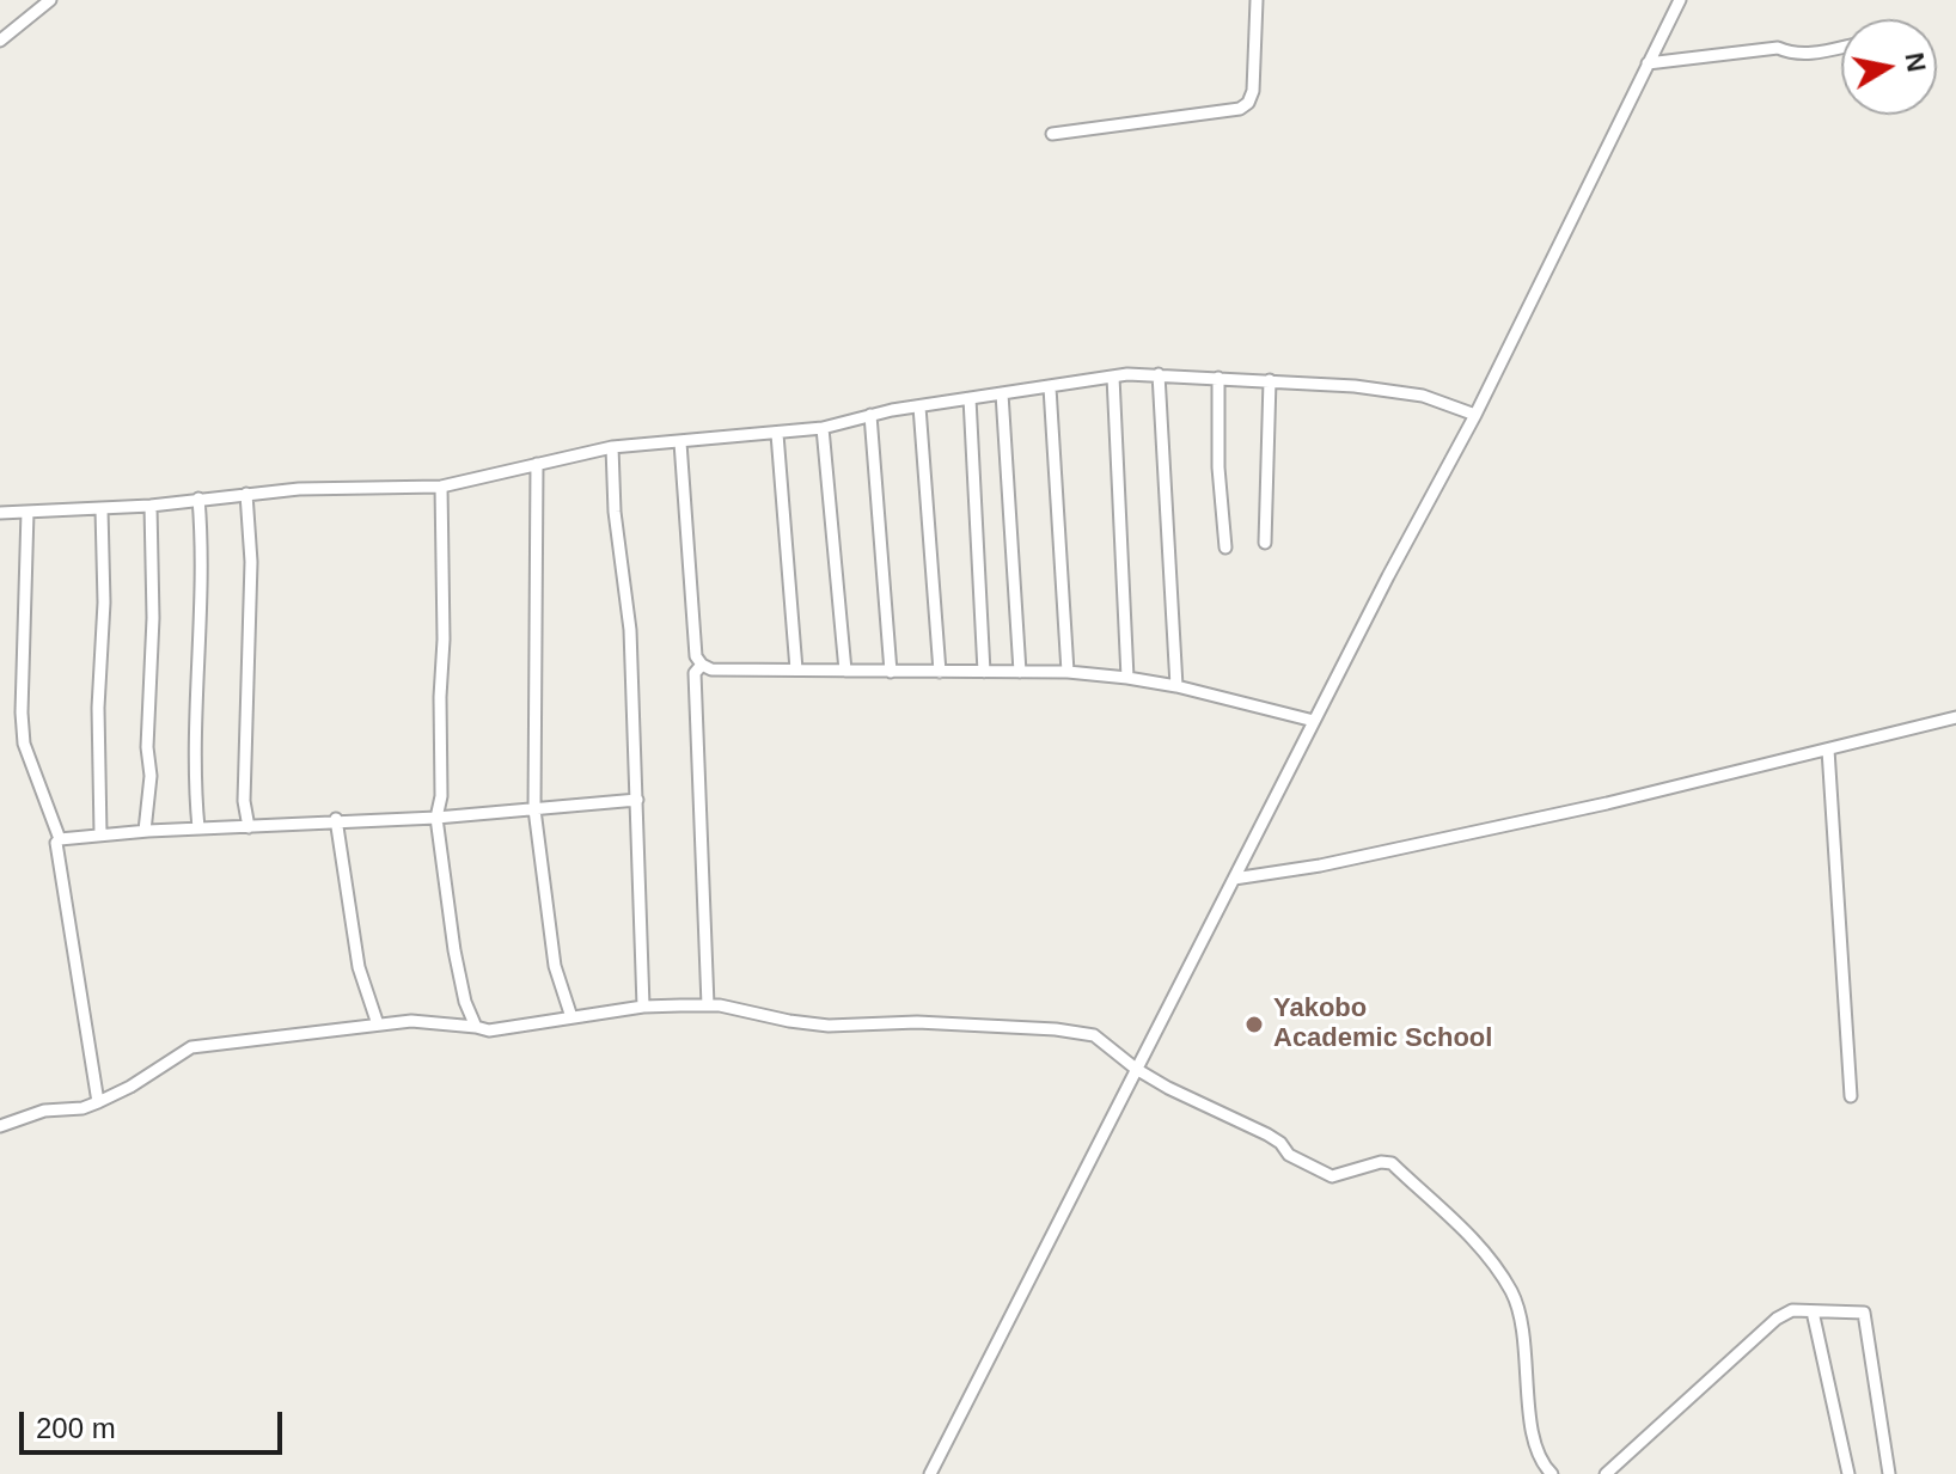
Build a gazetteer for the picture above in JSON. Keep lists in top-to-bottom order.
{
  "places": ["Yakobo Academic School"],
  "scale_bar": "200 m",
  "north": "right"
}
